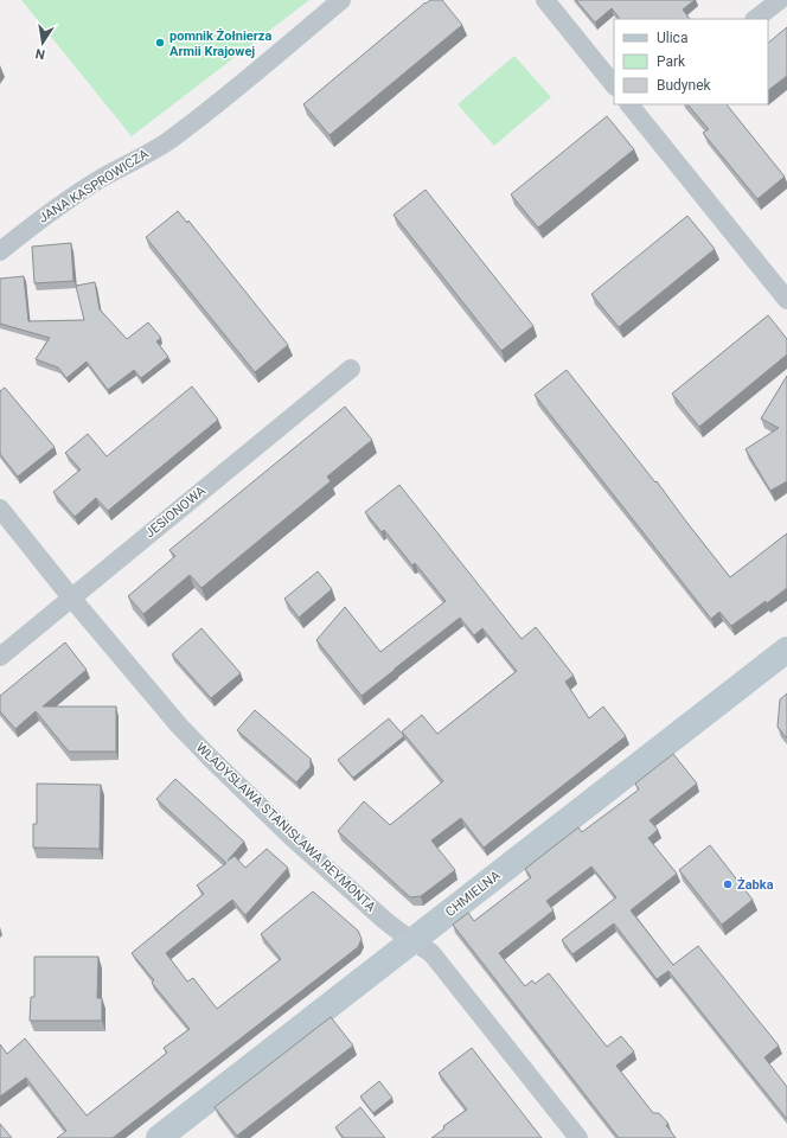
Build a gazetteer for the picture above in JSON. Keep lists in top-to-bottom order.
{
  "streets": {
    "street": [
      "JANA KASPROWICZA",
      "JESIONOWA",
      "WŁADYSŁAWA STANISŁAWA REYMONTA",
      "CHMIELNA"
    ]
  },
  "crossings": [
    ["JESIONOWA", "WŁADYSŁAWA STANISŁAWA REYMONTA"],
    ["WŁADYSŁAWA STANISŁAWA REYMONTA", "CHMIELNA"]
  ],
  "places": ["pomnik Żołnierza Armii Krajowej", "Żabka"],
  "legend": ["Ulica", "Park", "Budynek"],
  "north": "bottom"
}
